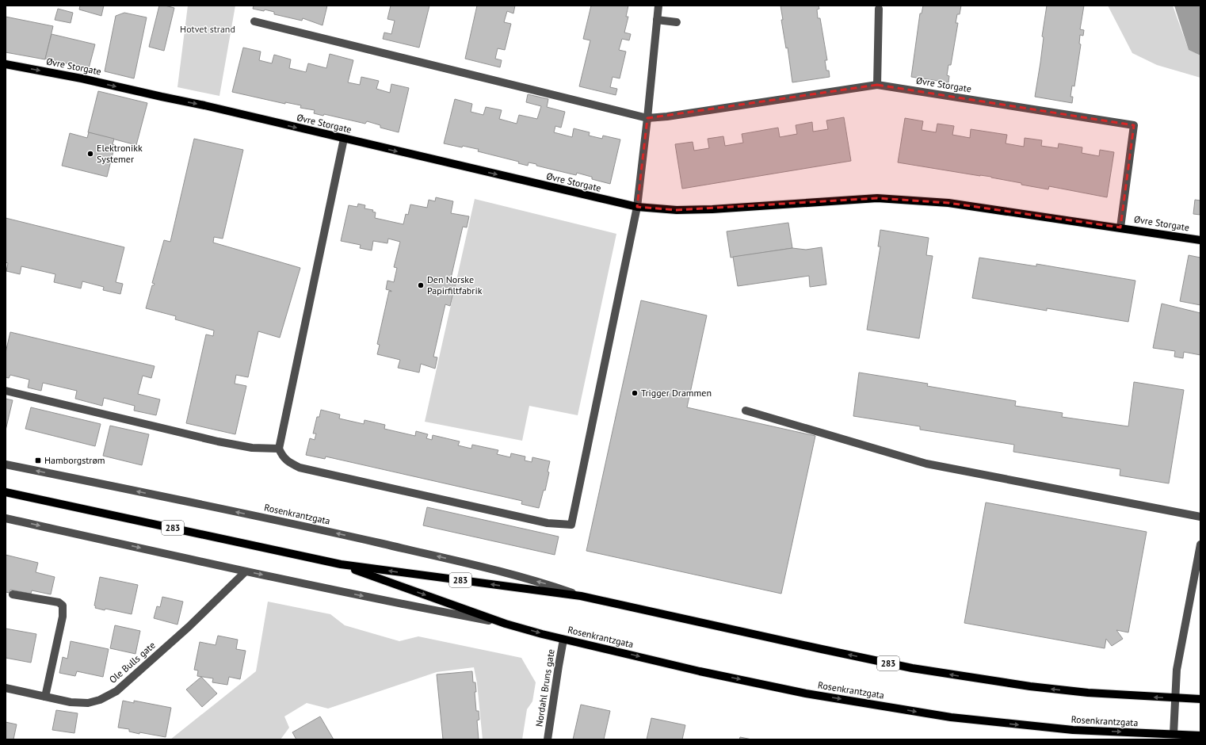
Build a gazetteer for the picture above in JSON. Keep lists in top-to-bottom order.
{
  "streets": {
    "main road": ["Øvre Storgate", "Rosenkrantzgata", "283"],
    "street": ["Ole Bulls gate", "Nordahl Bruns gate"]
  },
  "crossings": [
    ["Rosenkrantzgata", "Ole Bulls gate"],
    ["Rosenkrantzgata", "Nordahl Bruns gate"]
  ],
  "parks": ["Hotvet strand"],
  "places": {
    "other": ["Elektronikk Systemer", "Den Norske Papirfiltfabrik", "Trigger Drammen"],
    "transit": ["Hamborgstrøm"]
  }
}
